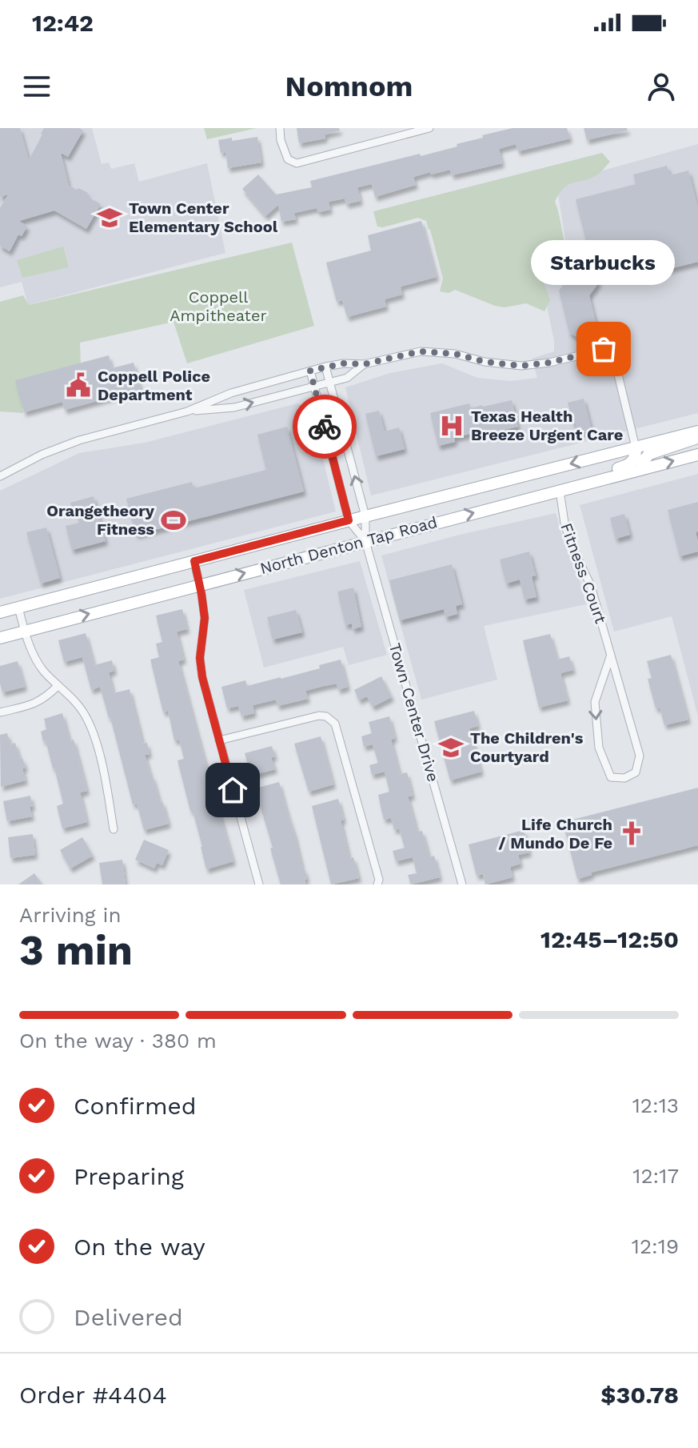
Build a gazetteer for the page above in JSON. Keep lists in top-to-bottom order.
{
  "streets": {
    "main road": ["North Denton Tap Road"],
    "street": ["Fitness Court", "Town Center Drive"]
  },
  "crossings": [
    ["North Denton Tap Road", "Fitness Court"],
    ["North Denton Tap Road", "Town Center Drive"]
  ],
  "parks": ["Coppell Ampitheater"],
  "places": {
    "school or university": ["Town Center Elementary School", "The Children's Courtyard"],
    "other": ["Starbucks"],
    "public building": ["Coppell Police Department"],
    "hospital": ["Texas Health Breeze Urgent Care"],
    "sports": ["Orangetheory Fitness"],
    "church": ["Life Church / Mundo De Fe"]
  },
  "page": {
    "status": "12:42",
    "header": "Nomnom",
    "bubble": "Starbucks",
    "heading": ["3 min", "Arriving in", "12:45–12:50"],
    "panel": ["Order #4404", "$30.78"],
    "bar": "On the way · 380 m",
    "list": [
      ["Confirmed", "12:13"],
      ["Preparing", "12:17"],
      ["On the way", "12:19"],
      "Delivered"
    ]
  }
}
